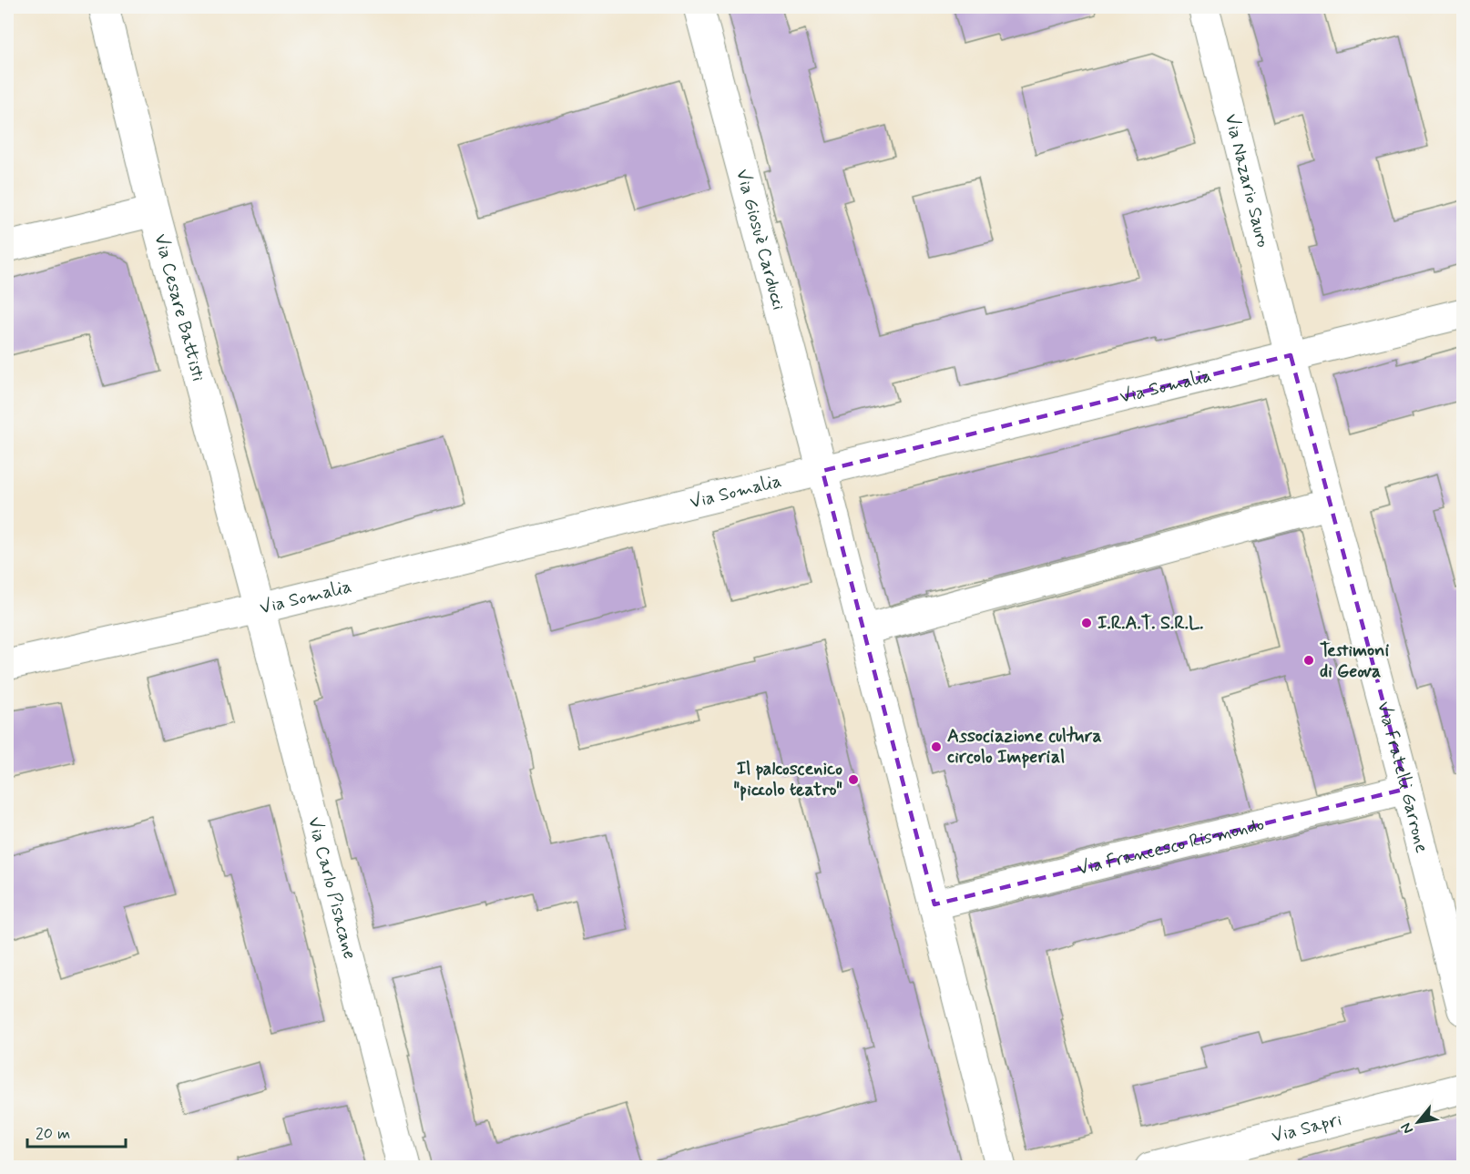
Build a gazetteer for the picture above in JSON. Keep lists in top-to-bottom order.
{
  "streets": {
    "street": [
      "Via Nazario Sauro",
      "Via Giosuè Carducci",
      "Via Cesare Battisti",
      "Via Somalia",
      "Via Fratelli Garrone",
      "Via Francesco Rismondo",
      "Via Carlo Pisacane",
      "Via Sapri"
    ]
  },
  "crossings": [
    ["Via Nazario Sauro", "Via Somalia"],
    ["Via Nazario Sauro", "Via Fratelli Garrone"],
    ["Via Giosuè Carducci", "Via Somalia"],
    ["Via Cesare Battisti", "Via Somalia"],
    ["Via Cesare Battisti", "Via Carlo Pisacane"],
    ["Via Somalia", "Via Fratelli Garrone"],
    ["Via Somalia", "Via Carlo Pisacane"],
    ["Via Fratelli Garrone", "Via Francesco Rismondo"]
  ],
  "places": [
    "I.R.A.T. S.R.L.",
    "Testimoni di Geova",
    "Associazione cultura circolo Imperial",
    "Il palcoscenico \"piccolo teatro\""
  ],
  "scale_bar": "20 m",
  "north": "bottom left"
}
